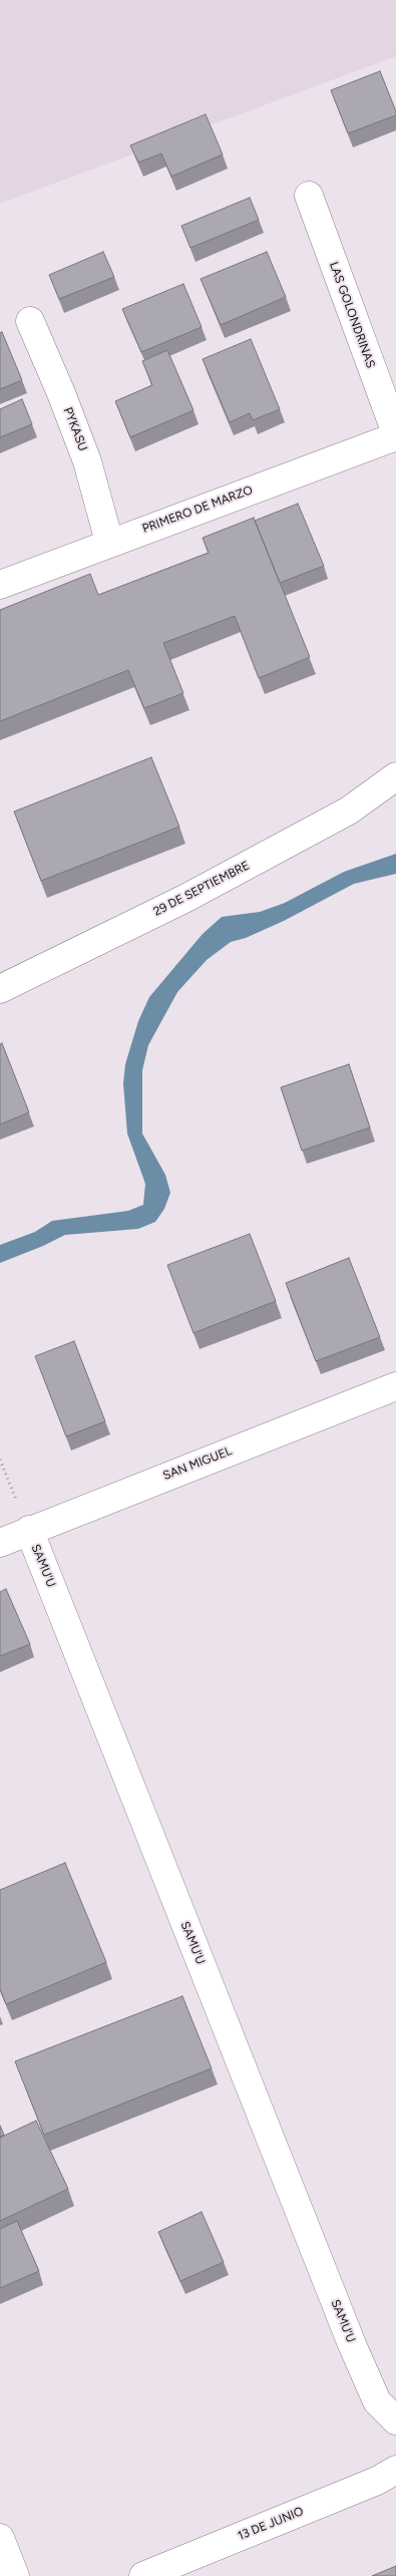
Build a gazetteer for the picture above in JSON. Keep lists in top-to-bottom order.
{
  "streets": {
    "street": [
      "LAS GOLONDRINAS",
      "PYKASU",
      "PRIMERO DE MARZO",
      "29 DE SEPTIEMBRE",
      "SAN MIGUEL",
      "SAMU'U",
      "13 DE JUNIO"
    ]
  },
  "crossings": [
    ["LAS GOLONDRINAS", "PRIMERO DE MARZO"],
    ["PYKASU", "PRIMERO DE MARZO"],
    ["SAN MIGUEL", "SAMU'U"]
  ]
}
